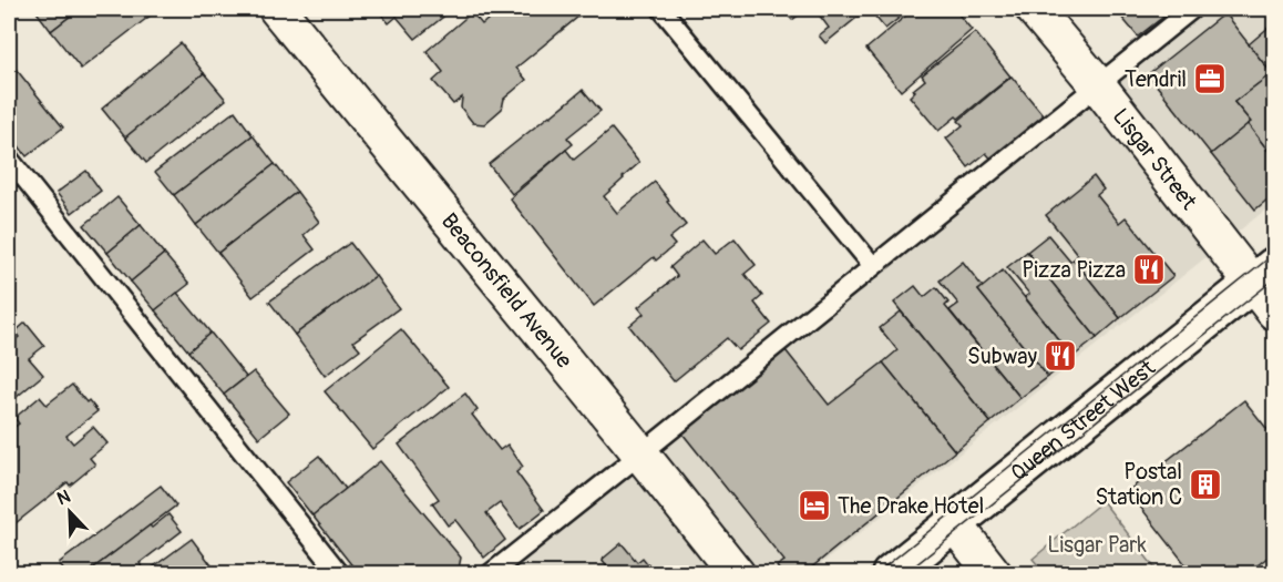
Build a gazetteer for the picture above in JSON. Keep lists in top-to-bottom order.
{
  "streets": {
    "main road": ["Queen Street West"],
    "street": ["Lisgar Street", "Beaconsfield Avenue"]
  },
  "crossings": [
    ["Lisgar Street", "Queen Street West"]
  ],
  "parks": ["Lisgar Park"],
  "places": {
    "office": ["Tendril"],
    "restaurant": ["Pizza Pizza", "Subway"],
    "building": ["Postal Station C"],
    "hotel": ["The Drake Hotel"]
  },
  "north": "top left"
}
